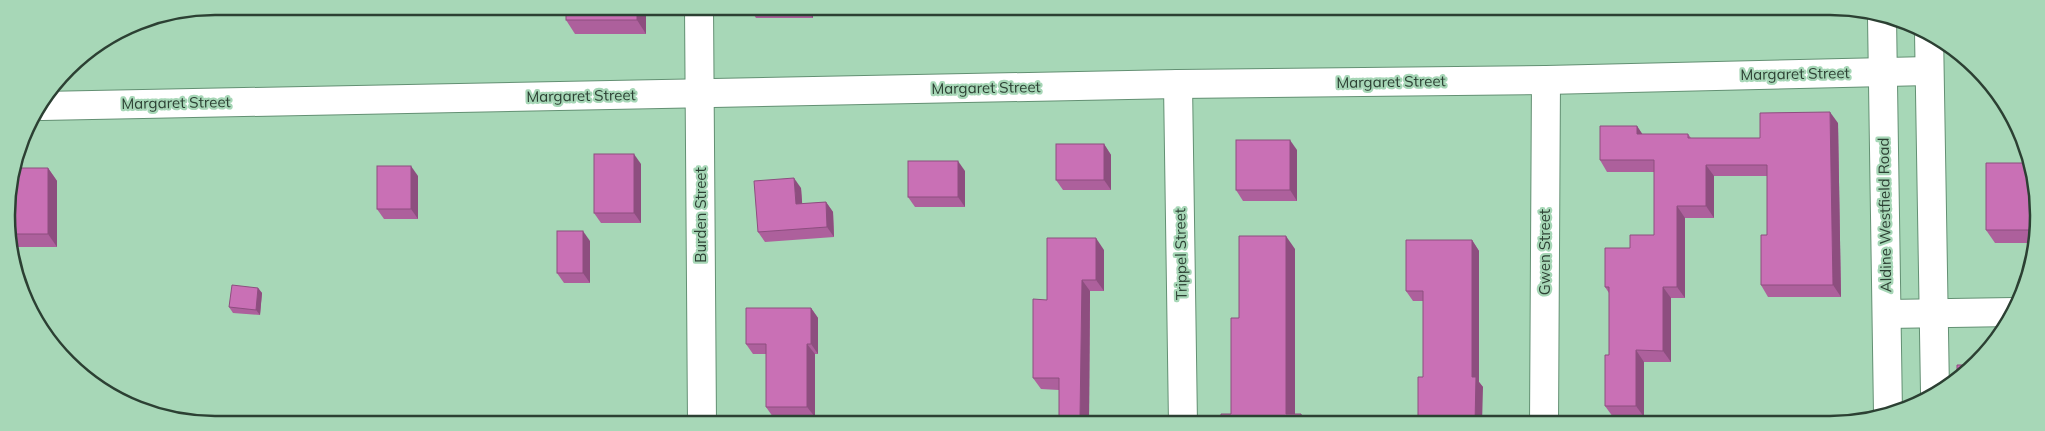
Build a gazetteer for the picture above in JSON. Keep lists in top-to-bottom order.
{
  "streets": {
    "street": [
      "Margaret Street",
      "Burden Street",
      "Aldine Westfield Road",
      "Gwen Street",
      "Trippel Street"
    ]
  },
  "crossings": [
    ["Margaret Street", "Burden Street"],
    ["Margaret Street", "Aldine Westfield Road"],
    ["Margaret Street", "Gwen Street"],
    ["Margaret Street", "Trippel Street"]
  ]
}
